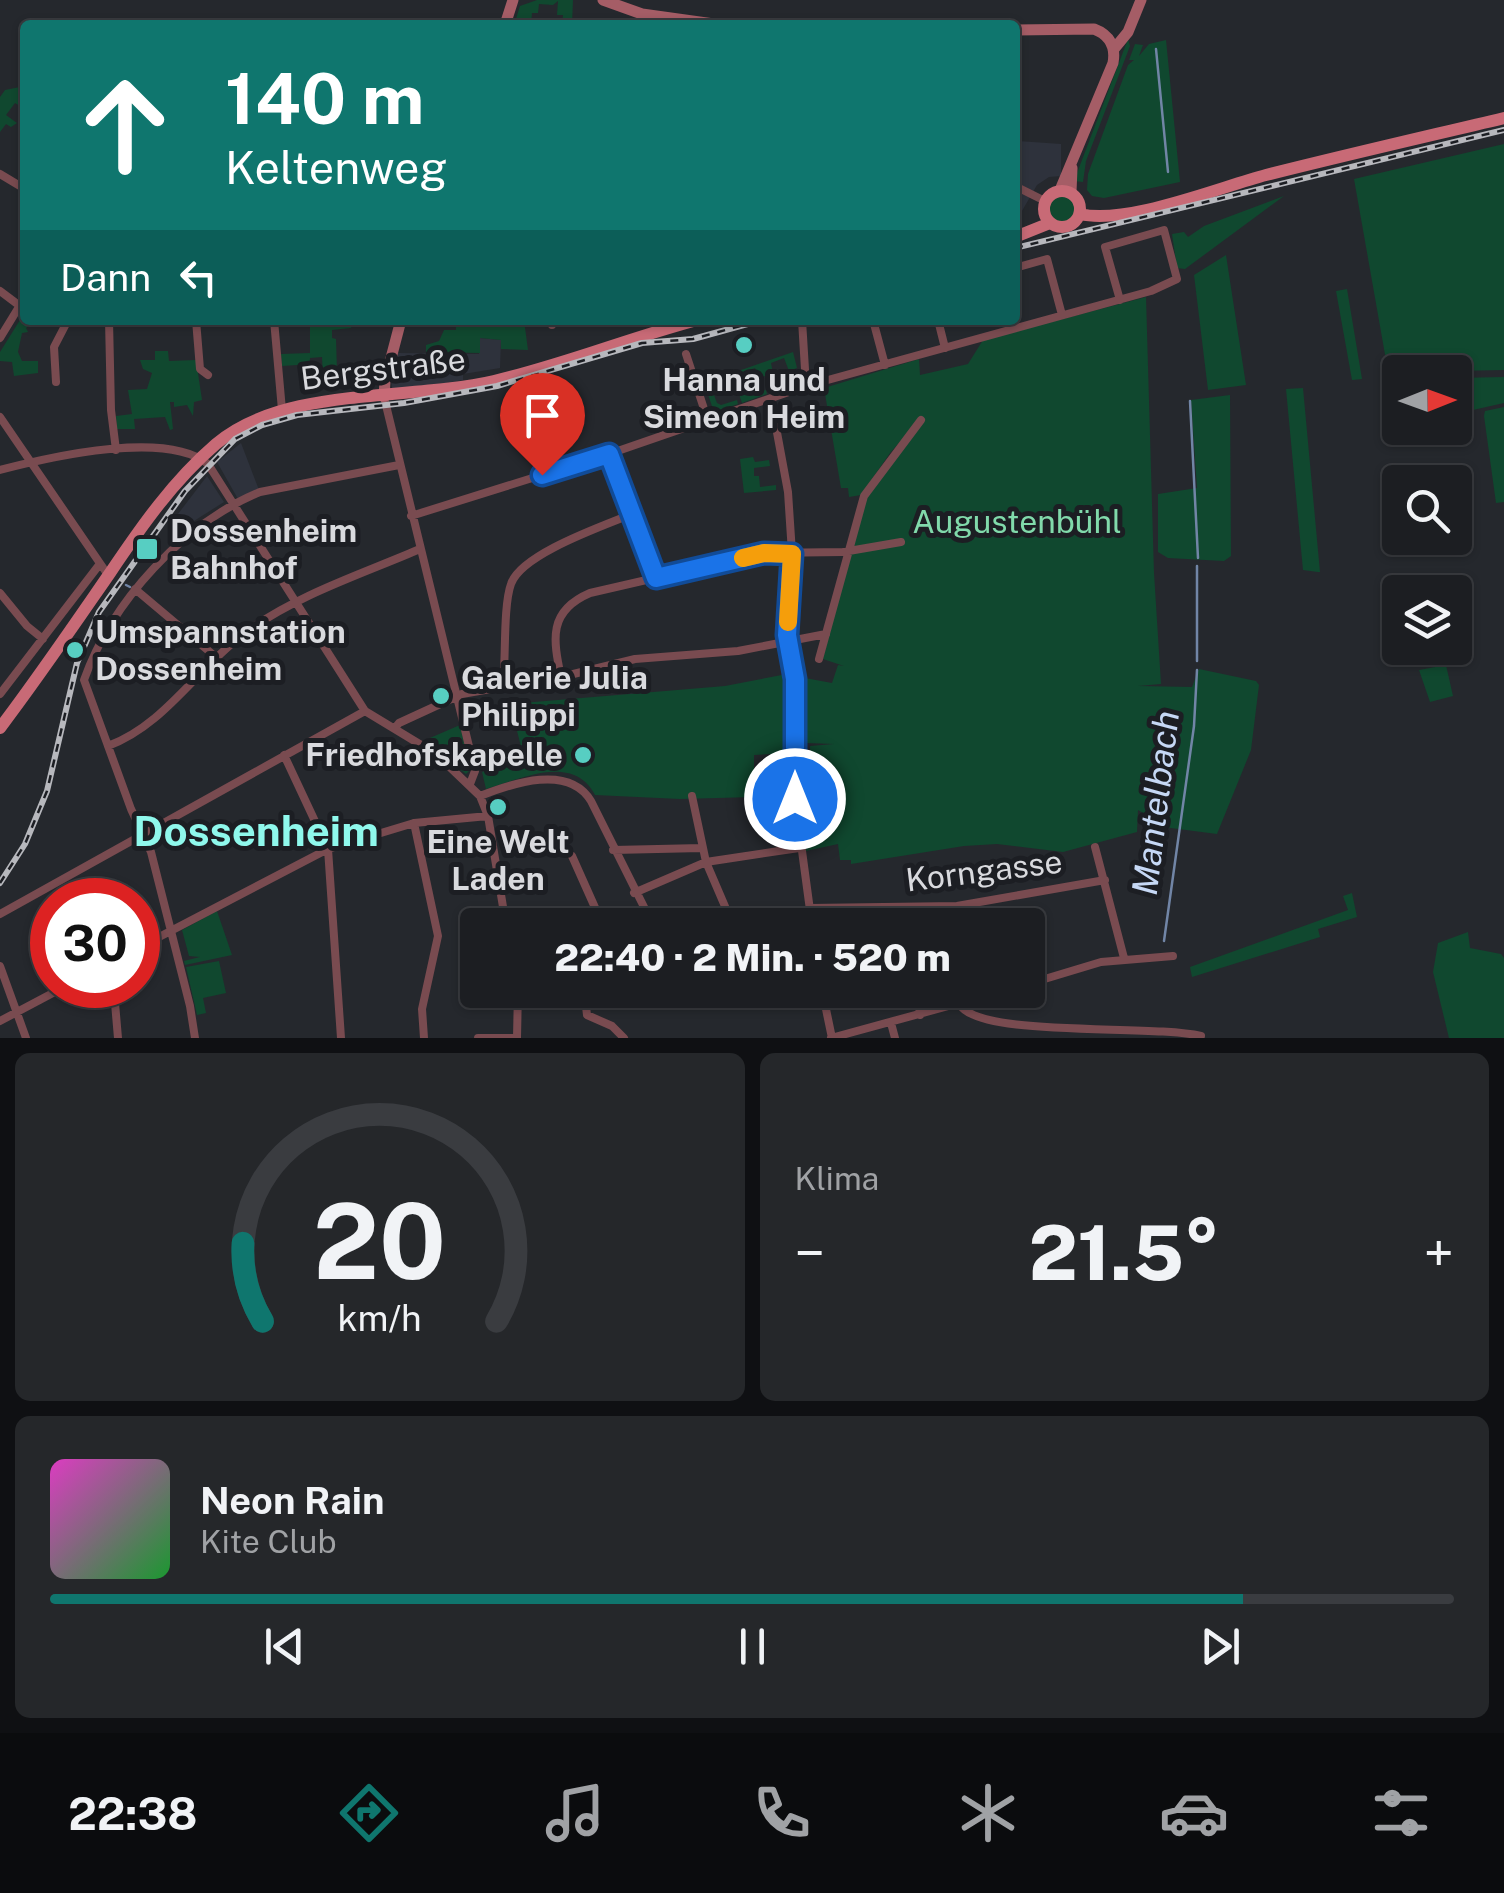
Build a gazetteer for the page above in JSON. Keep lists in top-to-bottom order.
{
  "streets": {
    "main road": ["Bergstraße"],
    "street": ["Korngasse"]
  },
  "districts": ["Dossenheim"],
  "water": ["Mantelbach"],
  "parks": ["Augustenbühl"],
  "places": {
    "other": [
      "Hanna und Simeon Heim",
      "Umspannstation Dossenheim",
      "Galerie Julia Philippi",
      "Friedhofskapelle",
      "Eine Welt Laden"
    ],
    "transit": ["Dossenheim Bahnhof"]
  },
  "north": "right",
  "page": {
    "turn": ["140 m", "Keltenweg"],
    "then": "Dann",
    "limit": "30",
    "trip": "22:40 · 2 Min. · 520 m",
    "tile": "Klima",
    "heat": ["−", "21.5°", "+"],
    "song": ["Neon Rain", "Kite Club"],
    "tabs": "22:38",
    "gauge": ["20", "km/h"]
  }
}
